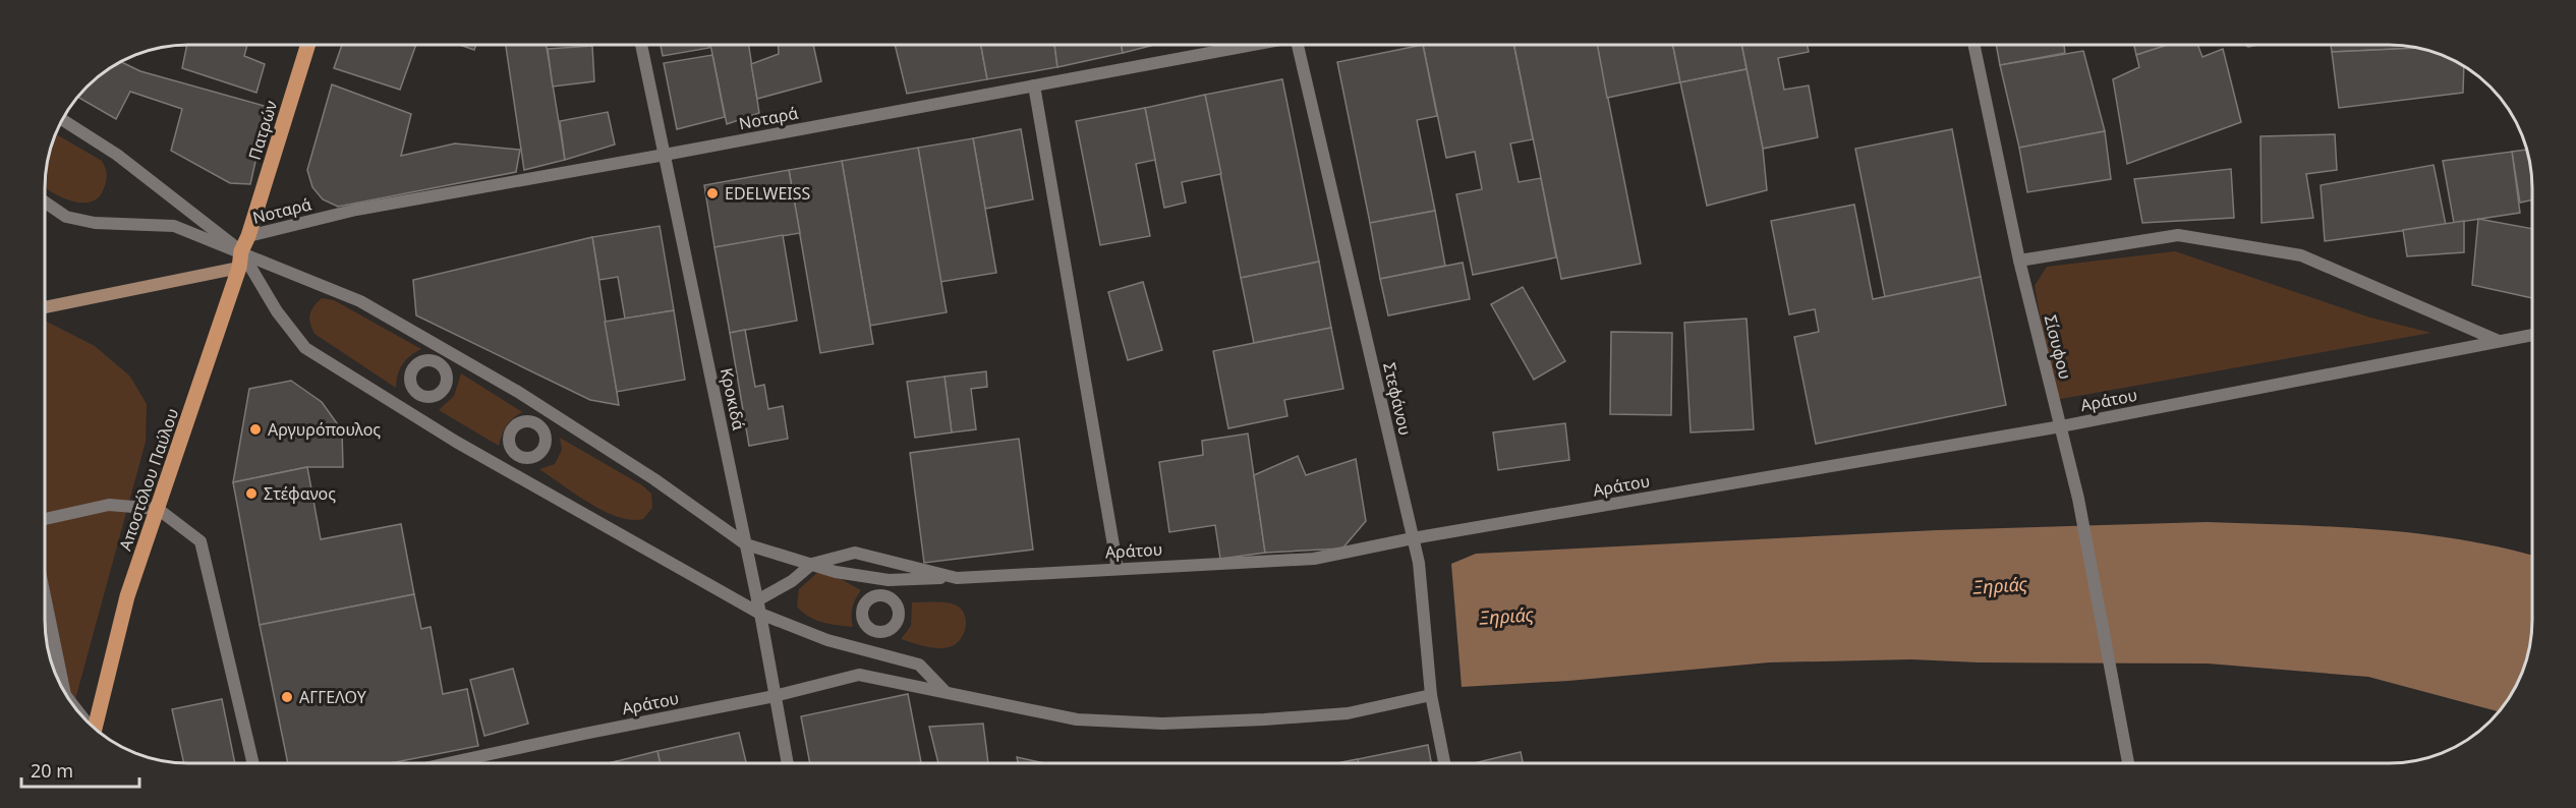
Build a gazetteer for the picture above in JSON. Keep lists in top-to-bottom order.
{
  "streets": {
    "main road": ["Πατρών", "Αποστόλου Παύλου"],
    "street": [
      "Νοταρά",
      "Σίσυφου",
      "Κροκιδά",
      "Στεφάνου",
      "Αράτου"
    ]
  },
  "crossings": [
    ["Νοταρά", "Πατρών"],
    ["Νοταρά", "Κροκιδά"],
    ["Νοταρά", "Αποστόλου Παύλου"],
    ["Πατρών", "Αποστόλου Παύλου"],
    ["Σίσυφου", "Αράτου"],
    ["Κροκιδά", "Αράτου"],
    ["Στεφάνου", "Αράτου"]
  ],
  "water": ["Ξηριάς"],
  "places": [
    "EDELWEISS",
    "Αργυρόπουλος",
    "Στέφανος",
    "ΑΓΓΕΛΟΥ"
  ],
  "scale_bar": "20 m"
}
